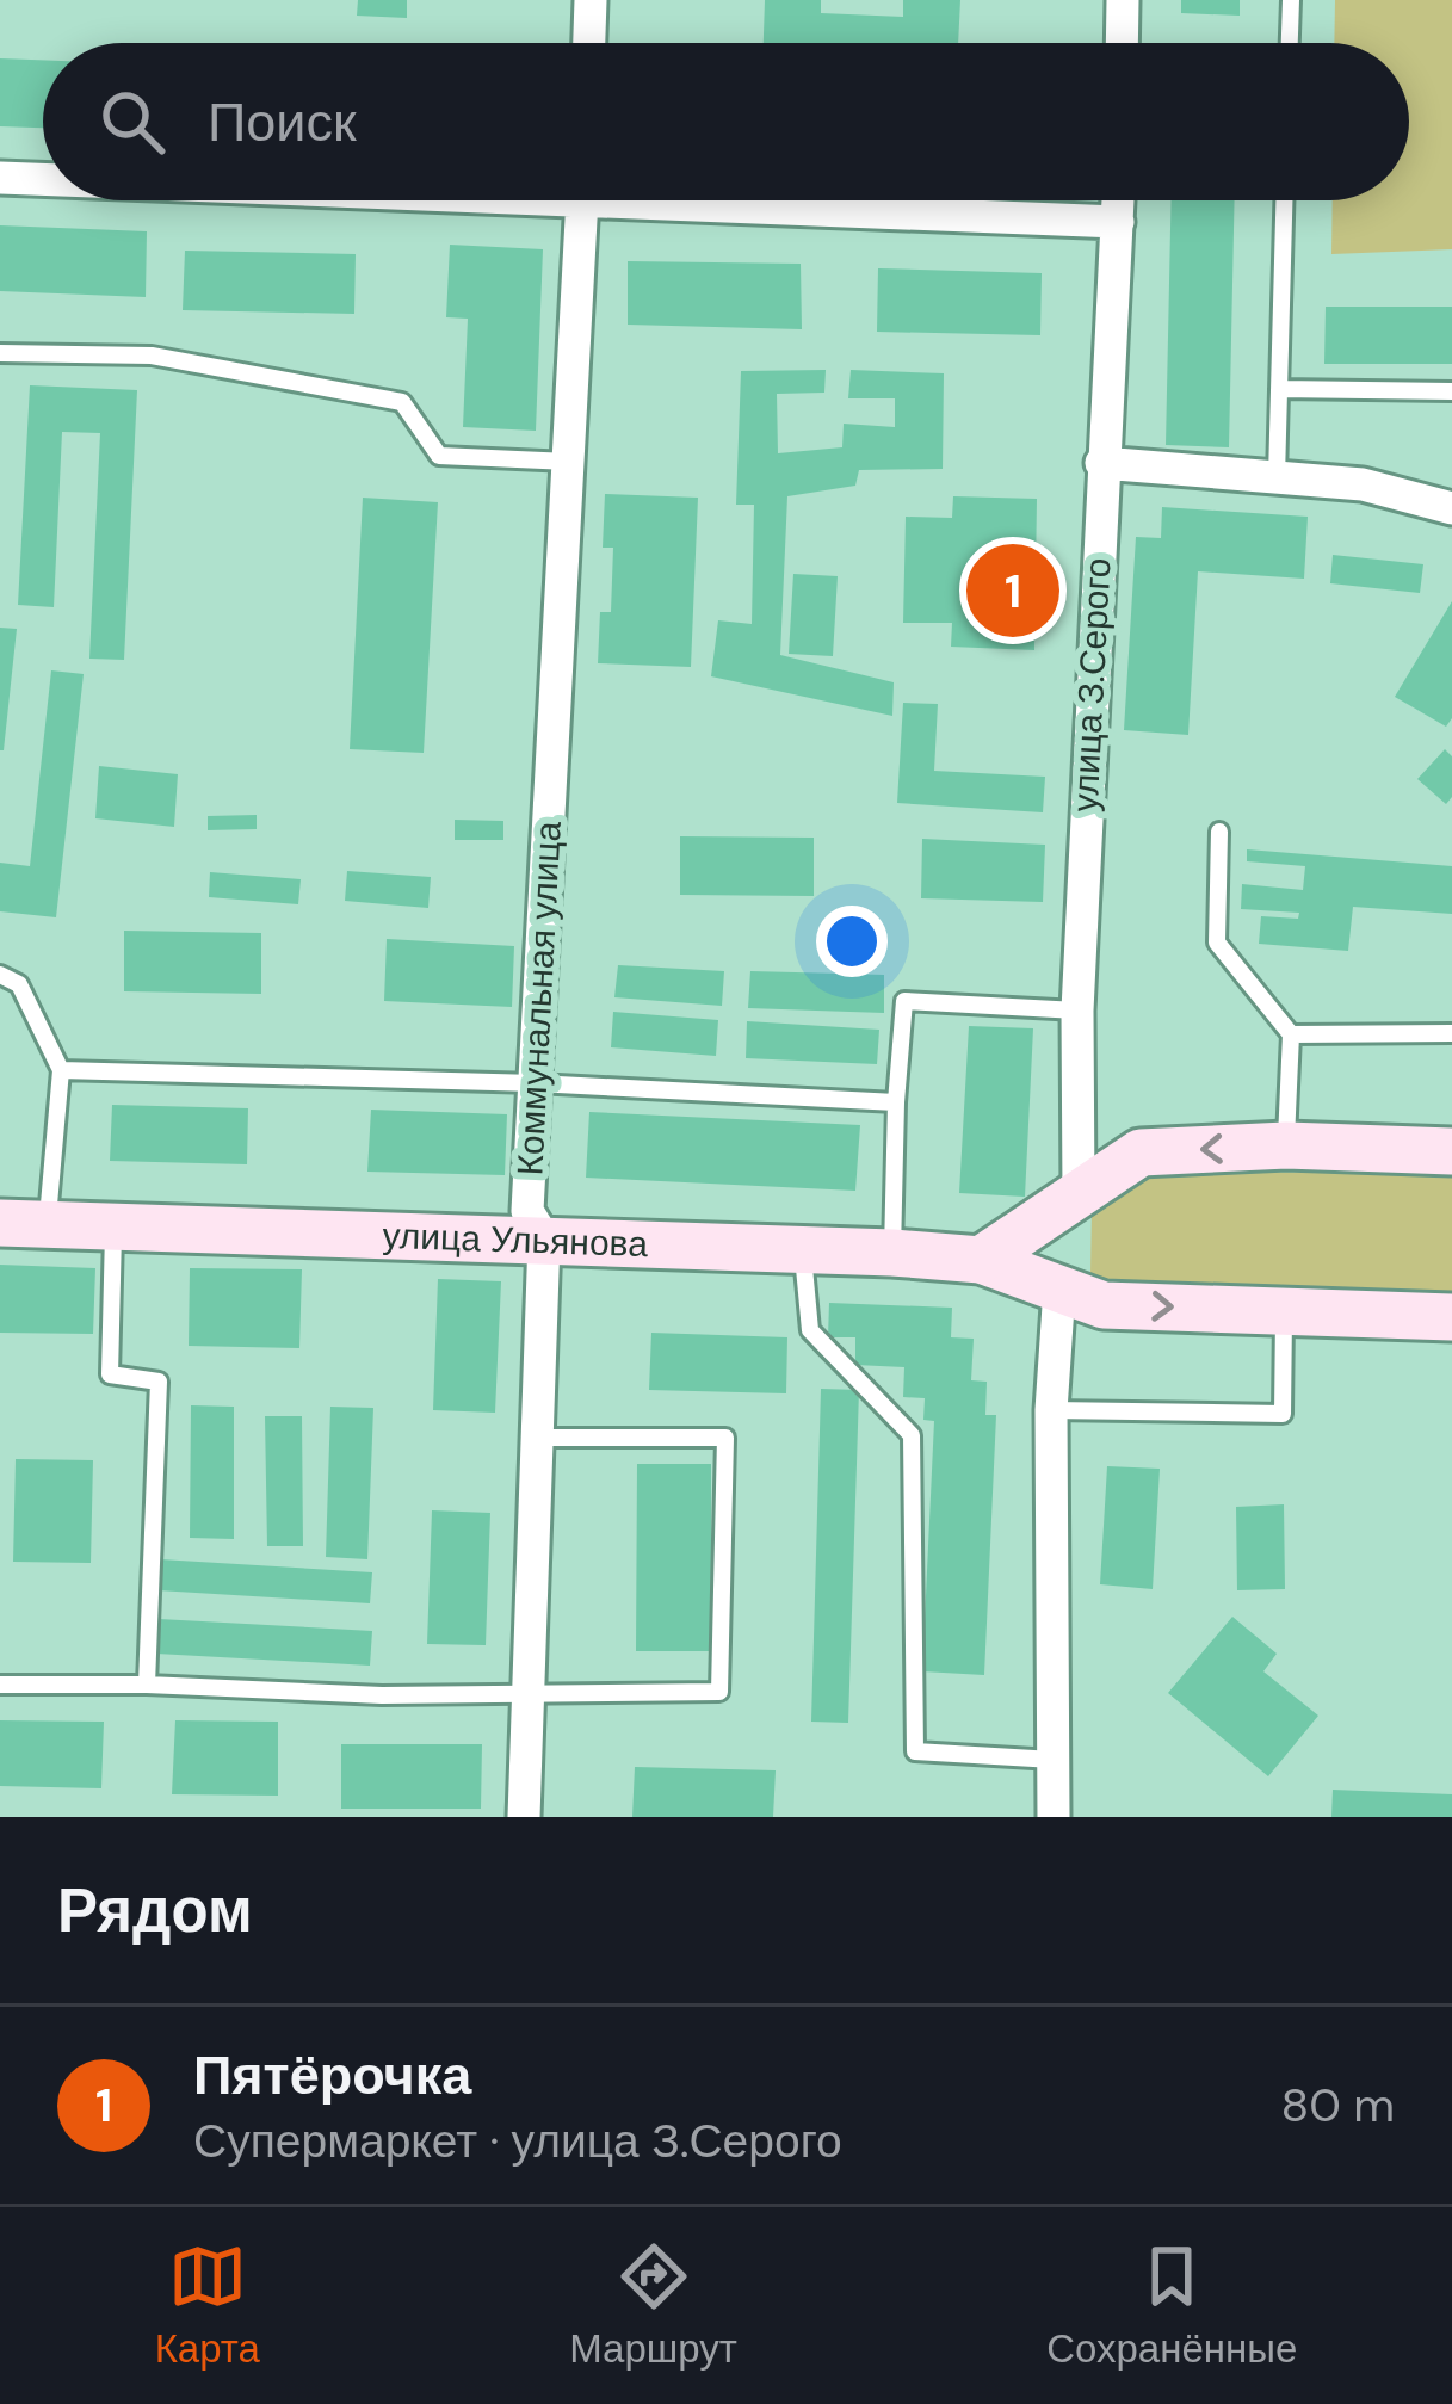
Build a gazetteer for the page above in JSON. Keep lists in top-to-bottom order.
{
  "streets": {
    "street": ["улица З.Серого", "Коммунальная улица", "улица Ульянова"]
  },
  "crossings": [
    ["Коммунальная улица", "улица Ульянова"]
  ],
  "page": {
    "search": "Поиск",
    "pins": "1",
    "heading": "Рядом",
    "list": [
      {
        "mark": "1",
        "name": "Пятёрочка",
        "note": "Супермаркет · улица З.Серого",
        "value": "80 m"
      }
    ],
    "nav": ["Карта", "Маршрут", "Сохранённые"]
  }
}
